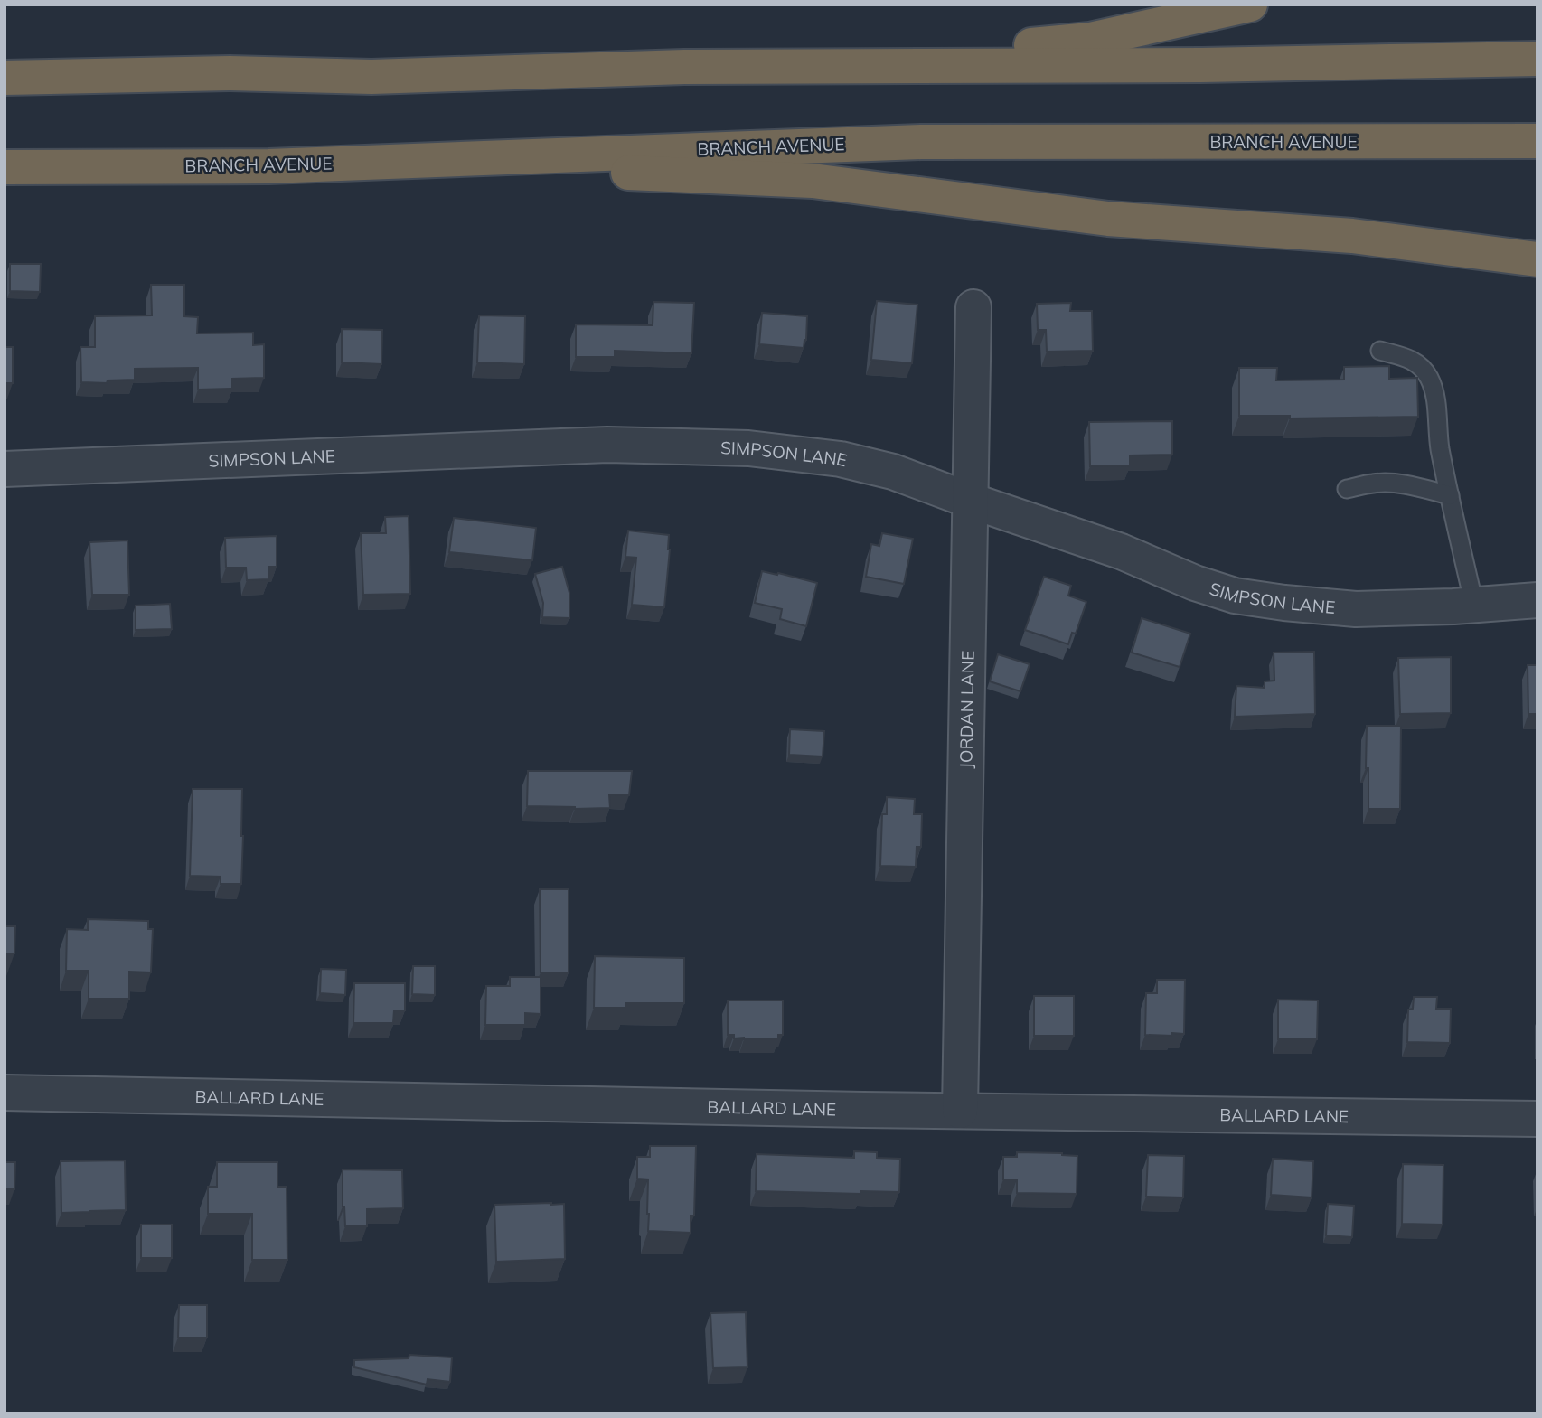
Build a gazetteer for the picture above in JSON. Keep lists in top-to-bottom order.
{
  "streets": {
    "highway": ["BRANCH AVENUE"],
    "street": ["SIMPSON LANE", "JORDAN LANE", "BALLARD LANE"]
  },
  "crossings": [
    ["SIMPSON LANE", "JORDAN LANE"],
    ["JORDAN LANE", "BALLARD LANE"]
  ]
}
